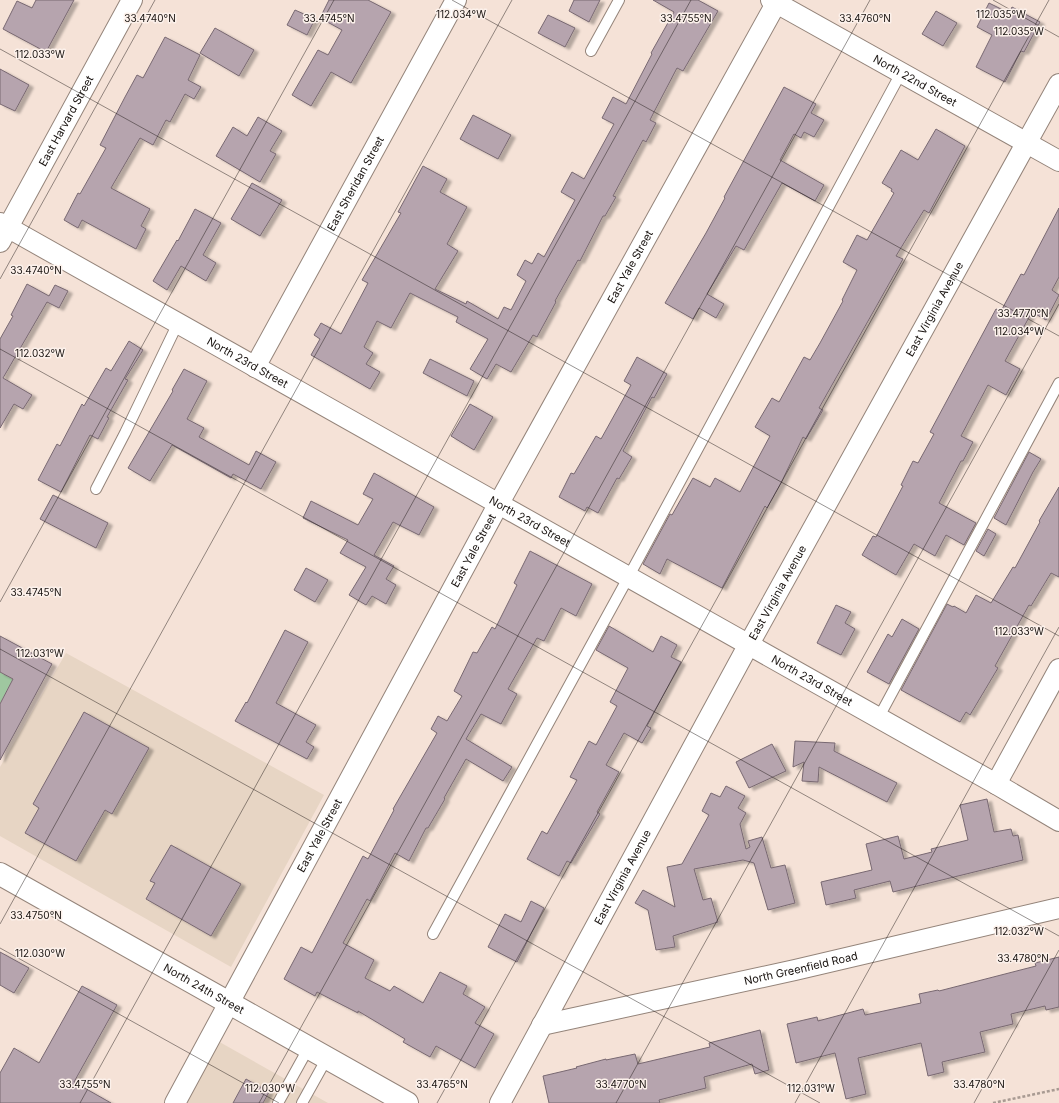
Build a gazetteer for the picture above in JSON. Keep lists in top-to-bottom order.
{
  "streets": {
    "main road": ["North 24th Street"],
    "street": [
      "North 22nd Street",
      "East Harvard Street",
      "East Sheridan Street",
      "East Yale Street",
      "East Virginia Avenue",
      "North 23rd Street",
      "North Greenfield Road"
    ]
  },
  "crossings": [
    ["North 22nd Street", "East Yale Street"],
    ["North 22nd Street", "East Virginia Avenue"],
    ["East Harvard Street", "North 23rd Street"],
    ["East Sheridan Street", "North 23rd Street"],
    ["East Yale Street", "North 23rd Street"],
    ["East Yale Street", "North 24th Street"],
    ["East Virginia Avenue", "North 23rd Street"],
    ["East Virginia Avenue", "North Greenfield Road"]
  ],
  "coordinates": [
    "112.034°W",
    "112.035°W",
    "33.4740°N",
    "33.4745°N",
    "33.4755°N",
    "33.4760°N",
    "112.033°W",
    "33.4770°N",
    "112.032°W",
    "112.031°W",
    "33.4750°N",
    "112.030°W",
    "33.4780°N",
    "33.4765°N"
  ]
}
